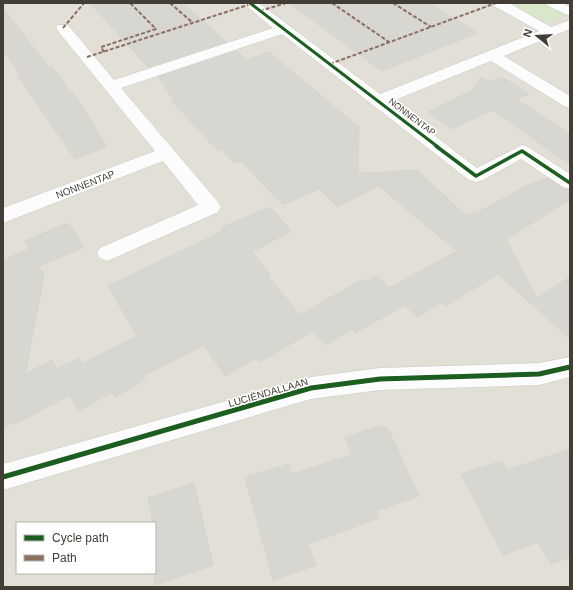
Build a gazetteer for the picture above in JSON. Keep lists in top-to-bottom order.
{
  "streets": {
    "street": ["NONNENTAP", "LUCIËNDALLAAN"]
  },
  "legend": ["Cycle path", "Path"],
  "north": "left"
}
